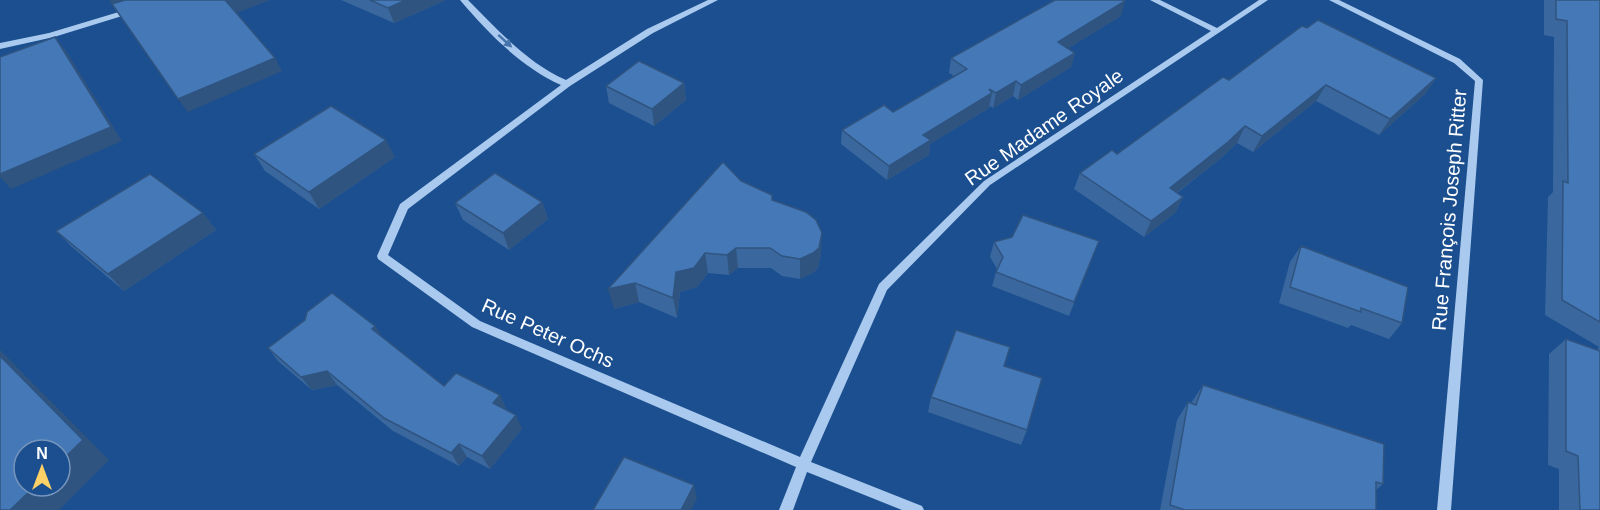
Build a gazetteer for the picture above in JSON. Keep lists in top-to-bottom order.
{
  "streets": {
    "street": ["Rue Madame Royale", "Rue François Joseph Ritter", "Rue Peter Ochs"]
  },
  "crossings": [
    ["Rue Madame Royale", "Rue Peter Ochs"]
  ],
  "north": "top"
}
